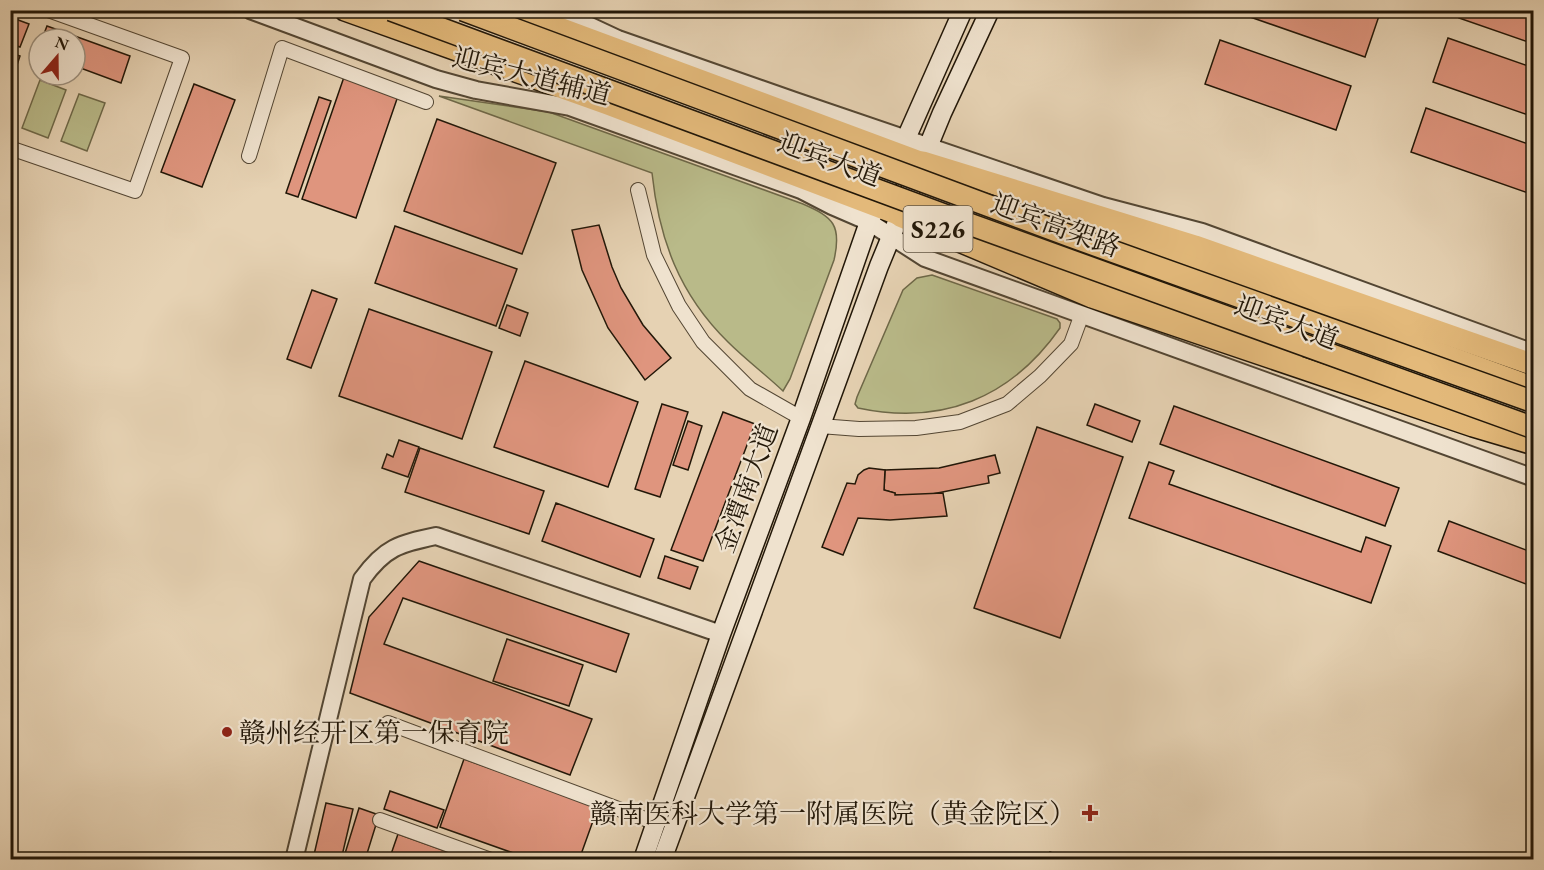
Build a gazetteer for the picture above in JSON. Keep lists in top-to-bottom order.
{
  "streets": {
    "main road": [
      "迎宾大道",
      "迎宾高架路",
      "S226",
      "金潭南大道"
    ],
    "street": ["迎宾大道辅道"]
  },
  "crossings": [
    ["迎宾大道辅道", "迎宾大道"],
    ["迎宾大道辅道", "金潭南大道"],
    ["迎宾大道", "金潭南大道"]
  ],
  "places": {
    "other": ["赣州经开区第一保育院"],
    "health": ["赣南医科大学第一附属医院（黄金院区）"]
  },
  "north": "top"
}
